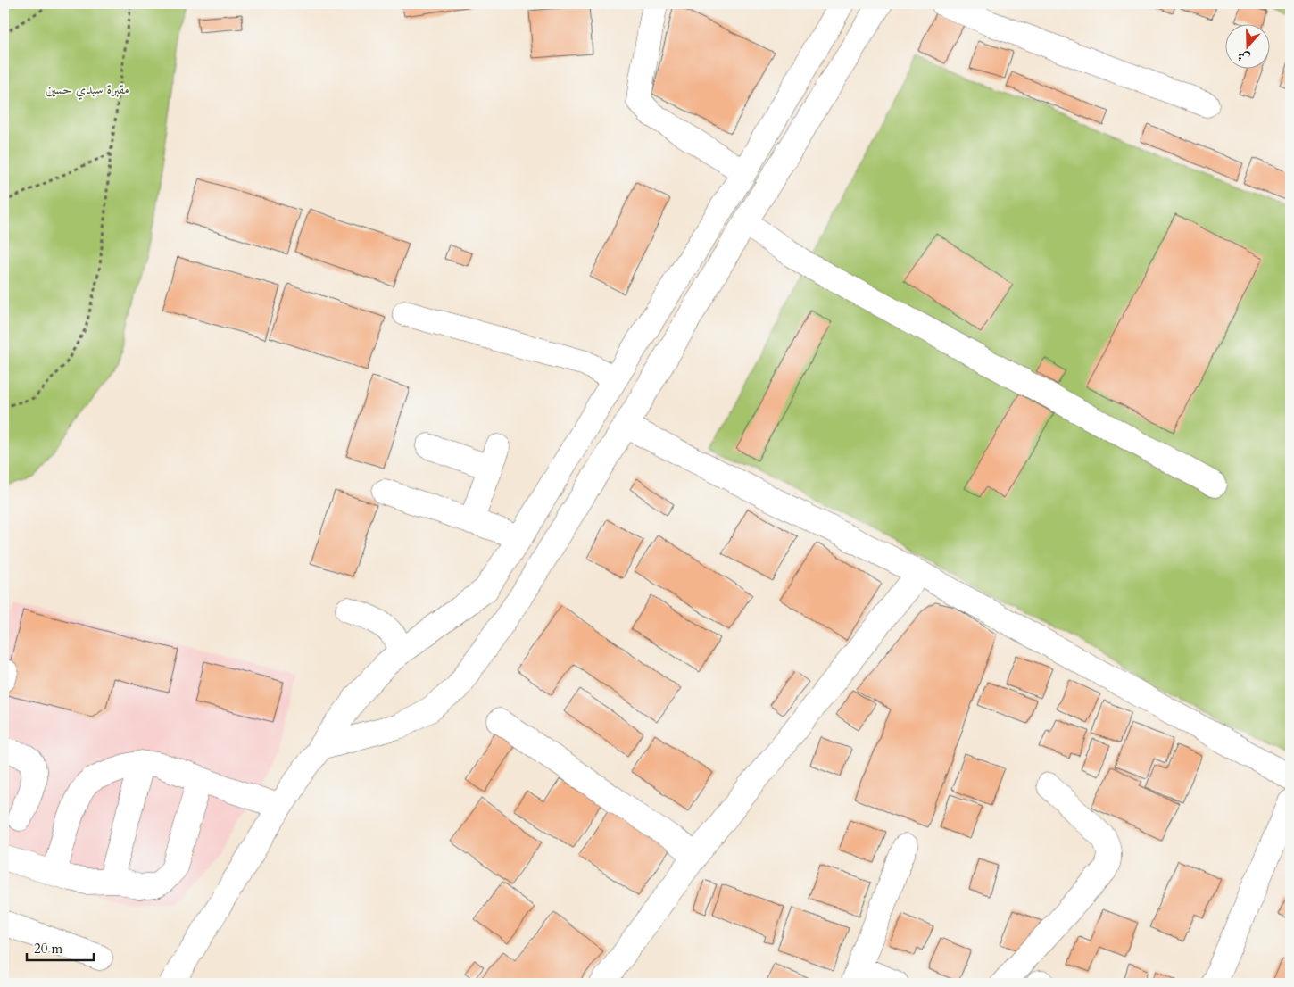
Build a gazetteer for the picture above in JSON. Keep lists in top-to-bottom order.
{
  "parks": ["مقبرة سيدي حسين"],
  "scale_bar": "20 m",
  "north": "bottom"
}
